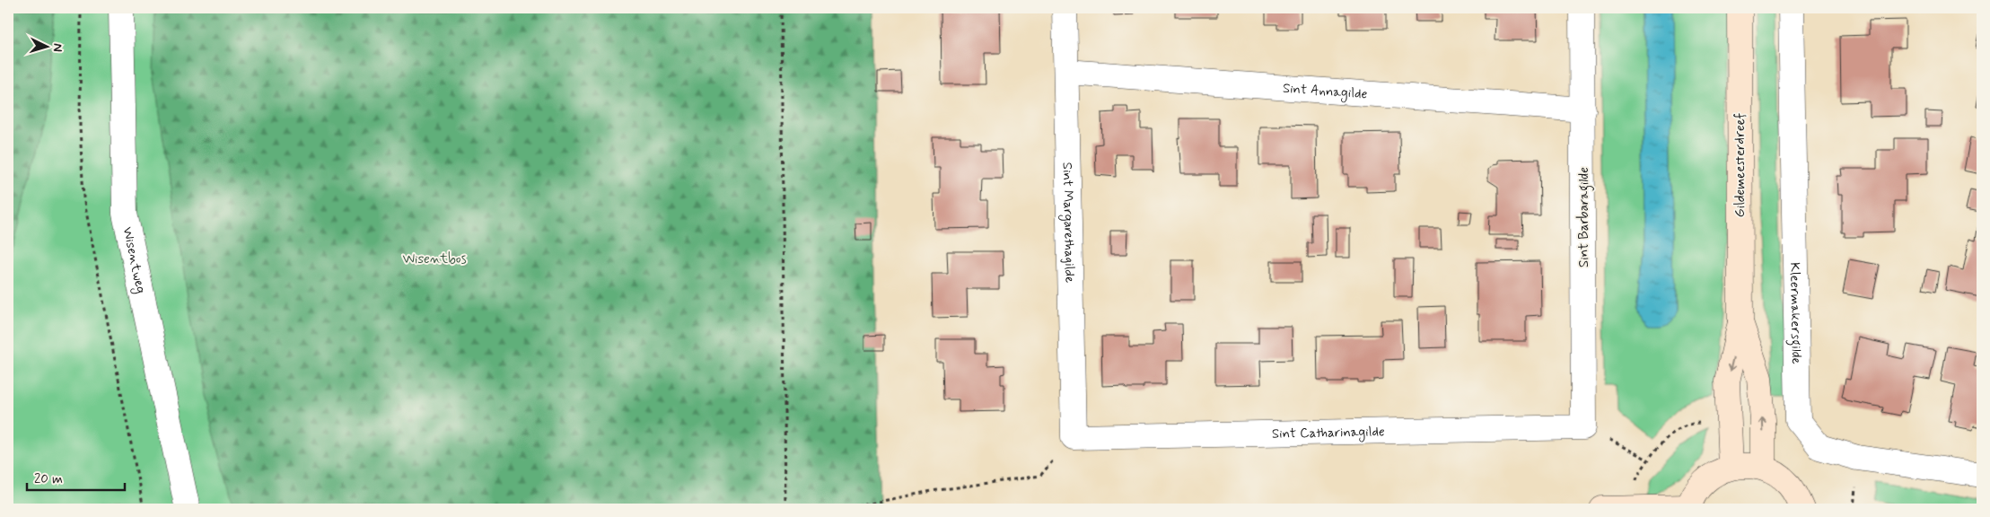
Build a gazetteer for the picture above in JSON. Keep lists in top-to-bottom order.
{
  "streets": {
    "street": [
      "Sint Annagilde",
      "Gildemeesterdreef",
      "Sint Barbaragilde",
      "Sint Margarethagilde",
      "Wisentweg",
      "Kleermakersgilde",
      "Sint Catharinagilde"
    ]
  },
  "crossings": [
    ["Sint Annagilde", "Sint Barbaragilde"],
    ["Sint Annagilde", "Sint Margarethagilde"],
    ["Sint Barbaragilde", "Sint Catharinagilde"],
    ["Sint Margarethagilde", "Sint Catharinagilde"]
  ],
  "parks": ["Wisentbos"],
  "scale_bar": "20 m",
  "north": "right"
}
